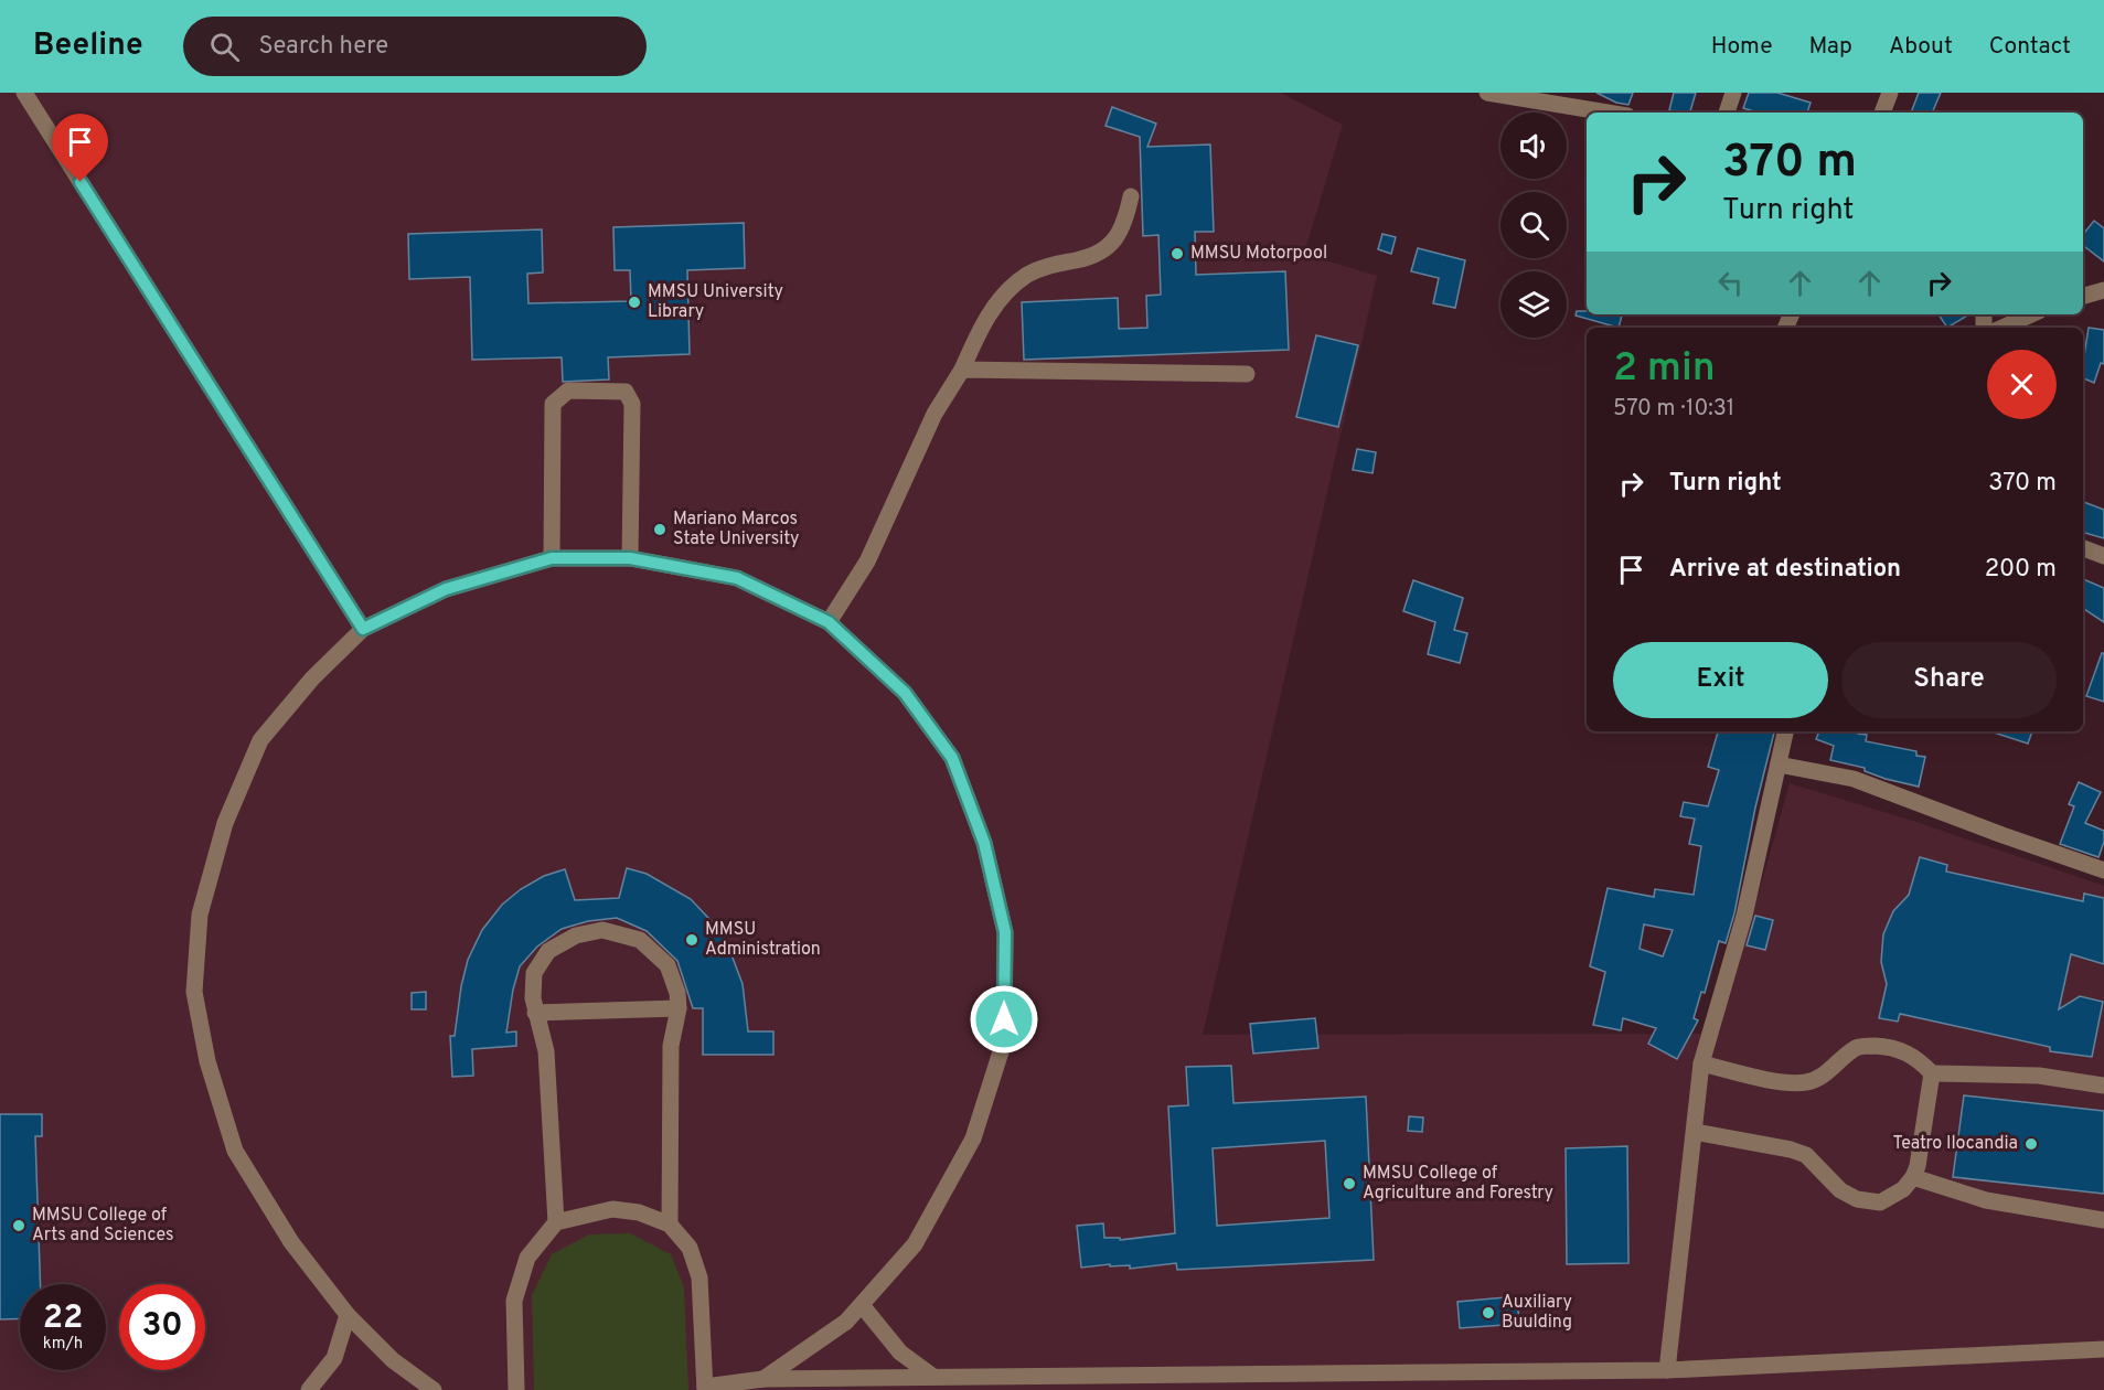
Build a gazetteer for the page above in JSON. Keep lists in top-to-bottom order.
{
  "places": [
    "MMSU Motorpool",
    "MMSU University Library",
    "Mariano Marcos State University",
    "MMSU Administration",
    "Teatro Ilocandia",
    "MMSU College of Agriculture and Forestry",
    "MMSU College of Arts and Sciences",
    "Auxiliary Buulding"
  ],
  "page": {
    "header": "Beeline",
    "search": "Search here",
    "nav": [
      "Home",
      "Map",
      "About",
      "Contact"
    ],
    "turn": ["370 m", "Turn right"],
    "heading": ["2 min", "570 m · 10:31"],
    "list": [
      {
        "name": "Turn right",
        "value": "370 m"
      },
      {
        "name": "Arrive at destination",
        "value": "200 m"
      }
    ],
    "buttons": ["Exit", "Share"],
    "speed": "22 km/h",
    "limit": "30"
  }
}
